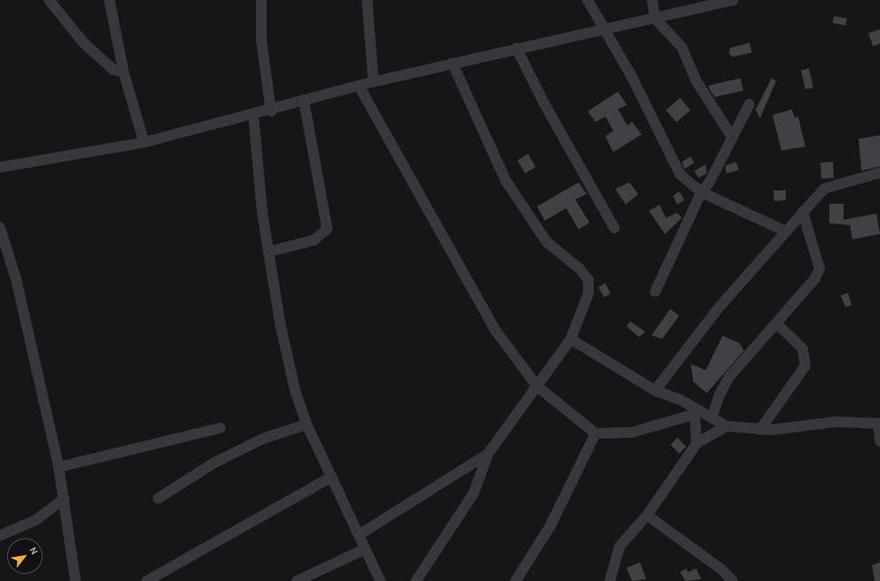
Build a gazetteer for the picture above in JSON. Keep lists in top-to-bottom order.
{
  "north": "top right"
}
